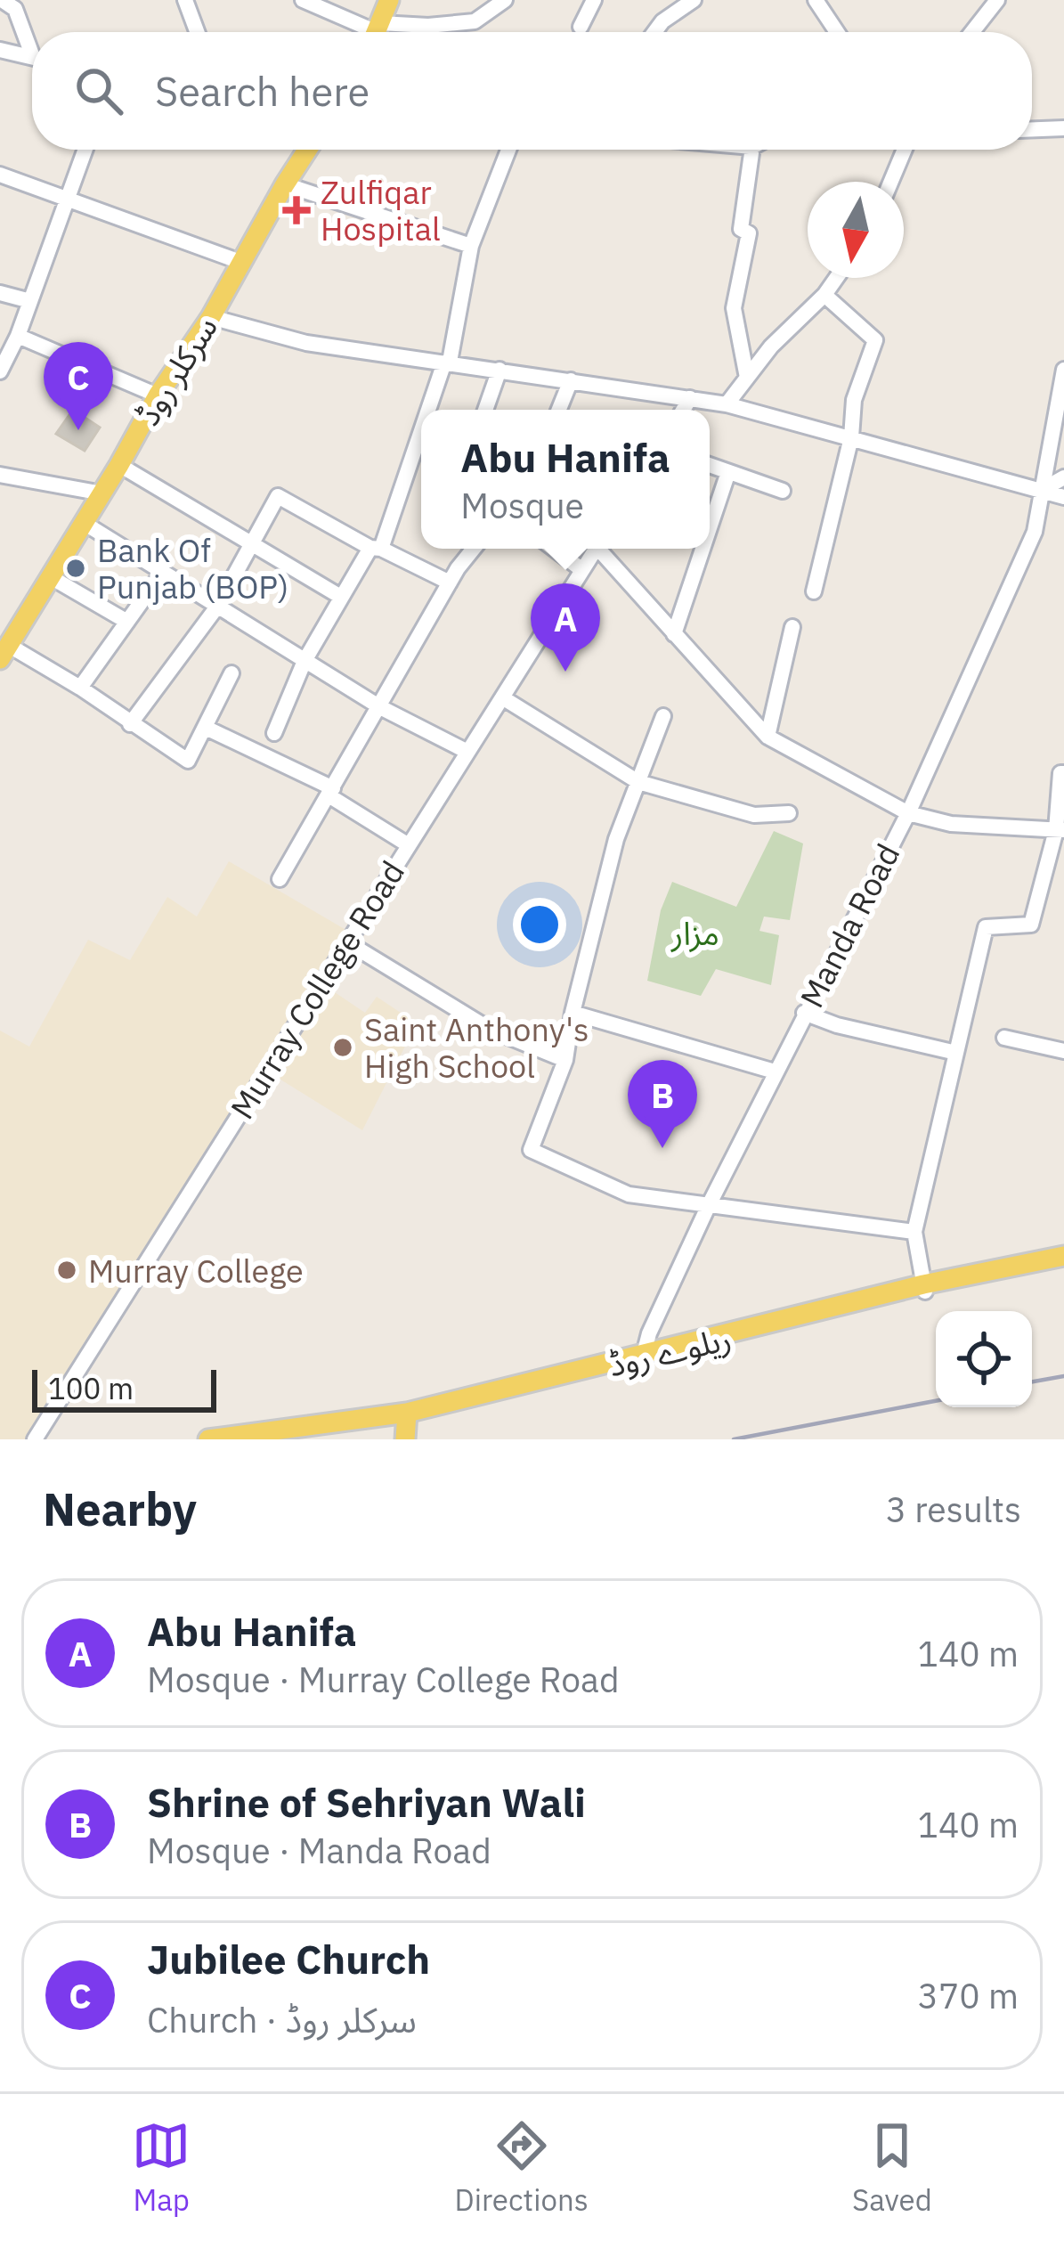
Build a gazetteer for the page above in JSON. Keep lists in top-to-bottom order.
{
  "streets": {
    "main road": ["سرکلر روڈ", "ریلوے روڈ"],
    "street": ["Manda Road", "Murray College Road"]
  },
  "crossings": [
    ["Manda Road", "ریلوے روڈ"]
  ],
  "parks": ["مزار"],
  "places": {
    "health": ["Zulfiqar Hospital"],
    "other": ["Bank Of Punjab (BOP)", "Saint Anthony's High School", "Murray College"]
  },
  "scale_bar": "100 m",
  "north": "bottom",
  "page": {
    "search": "Search here",
    "pins": ["C", "A", "B"],
    "popup": ["Abu Hanifa", "Mosque"],
    "scale": "100 m",
    "heading": ["Nearby", "3 results"],
    "list": [
      {
        "mark": "A",
        "name": "Abu Hanifa",
        "note": "Mosque · Murray College Road",
        "value": "140 m"
      },
      {
        "mark": "B",
        "name": "Shrine of Sehriyan Wali",
        "note": "Mosque · Manda Road",
        "value": "140 m"
      },
      {
        "mark": "C",
        "name": "Jubilee Church",
        "note": "Church · سرکلر روڈ",
        "value": "370 m"
      }
    ],
    "nav": ["Map", "Directions", "Saved"]
  }
}
